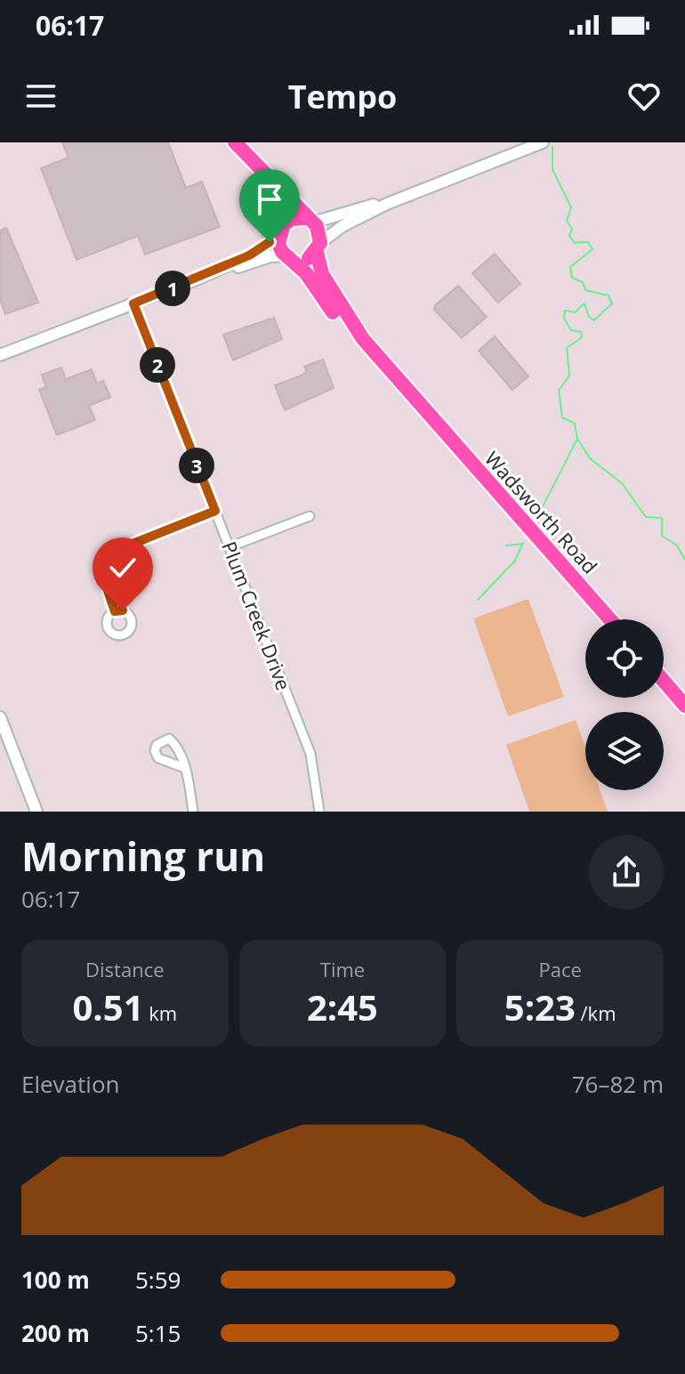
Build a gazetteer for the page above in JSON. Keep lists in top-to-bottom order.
{
  "streets": {
    "highway": ["Wadsworth Road"],
    "street": ["Plum Creek Drive"]
  },
  "page": {
    "status": "06:17",
    "header": "Tempo",
    "pins": ["1", "2", "3"],
    "heading": ["Morning run", "06:17"],
    "stats": [
      ["Distance", "0.51 km"],
      ["Time", "2:45"],
      ["Pace", "5:23 /km"]
    ],
    "chart": ["Elevation", "76–82 m"],
    "list": [
      {
        "name": "100 m",
        "note": "5:59"
      },
      {
        "name": "200 m",
        "note": "5:15"
      }
    ]
  }
}
